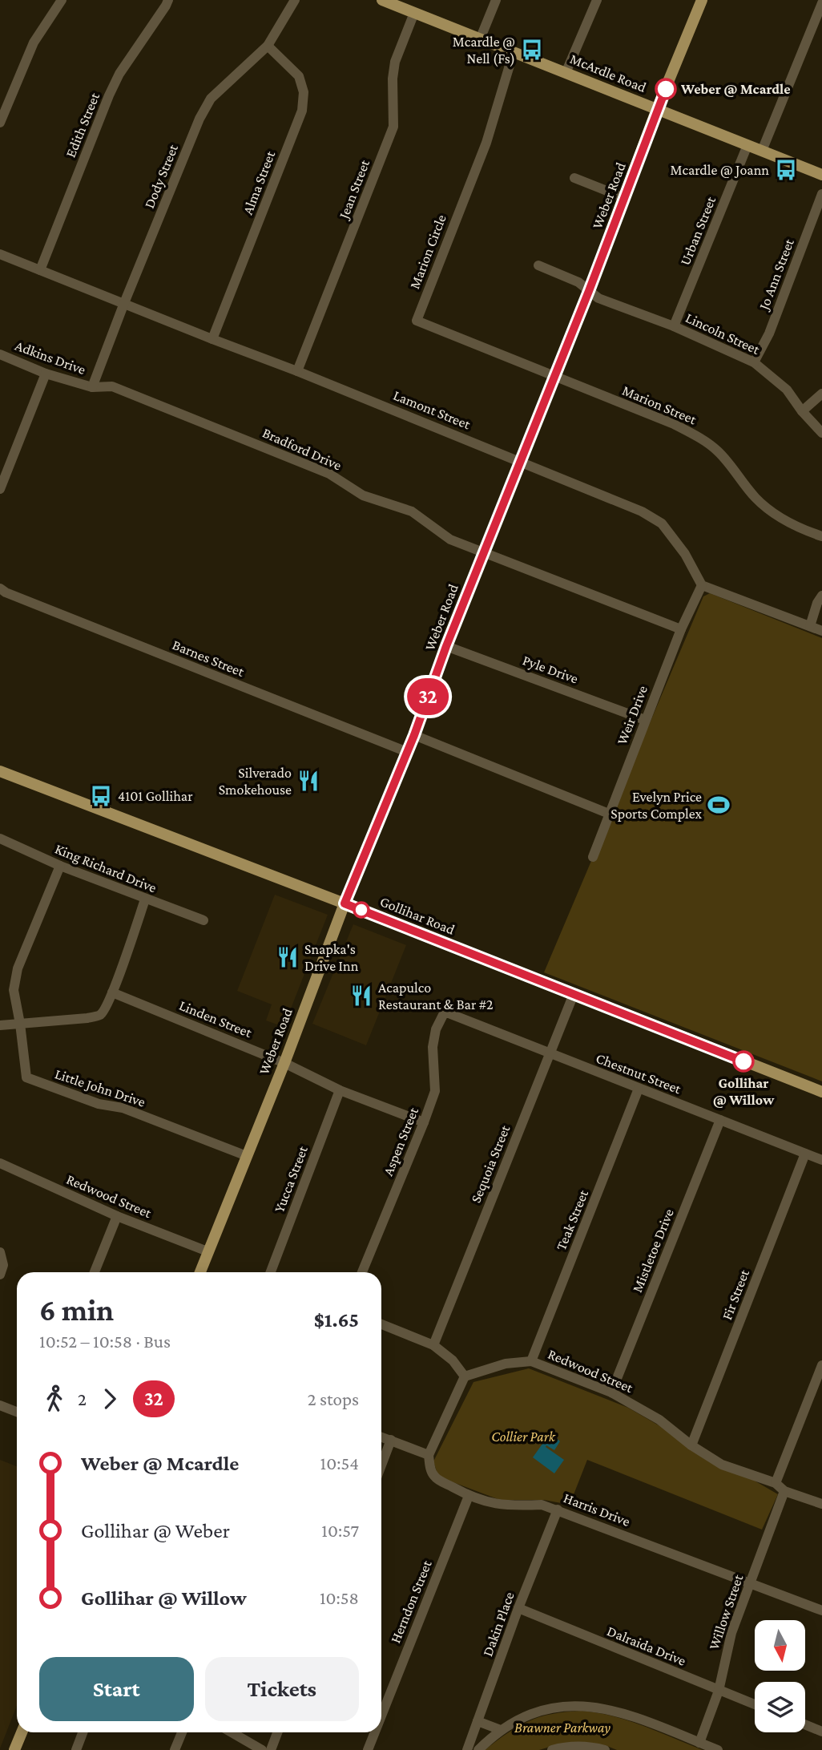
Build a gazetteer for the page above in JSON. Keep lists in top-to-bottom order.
{
  "streets": {
    "main road": ["McArdle Road", "Weber Road", "Gollihar Road"],
    "street": [
      "Edith Street",
      "Dody Street",
      "Alma Street",
      "Jean Street",
      "Urban Street",
      "Marion Circle",
      "Jo Ann Street",
      "Lincoln Street",
      "Adkins Drive",
      "Marion Street",
      "Lamont Street",
      "Bradford Drive",
      "Barnes Street",
      "Pyle Drive",
      "Weir Drive",
      "King Richard Drive",
      "Linden Street",
      "Chestnut Street",
      "Little John Drive",
      "Aspen Street",
      "Sequoia Street",
      "Yucca Street",
      "Redwood Street",
      "Teak Street",
      "Mistletoe Drive",
      "Fir Street",
      "Harris Drive",
      "Herndon Street",
      "Willow Street",
      "Dakin Place",
      "Dalraida Drive"
    ]
  },
  "crossings": [
    ["McArdle Road", "Jean Street"],
    ["McArdle Road", "Weber Road"],
    ["McArdle Road", "Urban Street"],
    ["McArdle Road", "Marion Circle"],
    ["Edith Street", "Lamont Street"],
    ["Dody Street", "Alma Street"],
    ["Dody Street", "Adkins Drive"],
    ["Dody Street", "Lamont Street"],
    ["Dody Street", "Bradford Drive"],
    ["Alma Street", "Lamont Street"],
    ["Jean Street", "Lamont Street"],
    ["Weber Road", "Marion Circle"],
    ["Weber Road", "Lincoln Street"],
    ["Weber Road", "Marion Street"],
    ["Weber Road", "Lamont Street"],
    ["Weber Road", "Bradford Drive"],
    ["Weber Road", "Barnes Street"],
    ["Weber Road", "Pyle Drive"],
    ["Weber Road", "Gollihar Road"],
    ["Weber Road", "Linden Street"],
    ["Weber Road", "Little John Drive"],
    ["Weber Road", "Redwood Street"],
    ["Urban Street", "Lincoln Street"],
    ["Marion Circle", "Marion Street"],
    ["Jo Ann Street", "Lincoln Street"],
    ["Adkins Drive", "Bradford Drive"],
    ["Lamont Street", "Weir Drive"],
    ["Bradford Drive", "Weir Drive"],
    ["Pyle Drive", "Weir Drive"],
    ["King Richard Drive", "Little John Drive"],
    ["Gollihar Road", "Sequoia Street"],
    ["Linden Street", "Aspen Street"],
    ["Linden Street", "Yucca Street"],
    ["Chestnut Street", "Aspen Street"],
    ["Chestnut Street", "Sequoia Street"],
    ["Chestnut Street", "Teak Street"],
    ["Chestnut Street", "Mistletoe Drive"],
    ["Chestnut Street", "Fir Street"],
    ["Redwood Street", "Teak Street"],
    ["Redwood Street", "Mistletoe Drive"],
    ["Redwood Street", "Fir Street"],
    ["Redwood Street", "Willow Street"],
    ["Harris Drive", "Herndon Street"],
    ["Harris Drive", "Willow Street"],
    ["Harris Drive", "Dakin Place"],
    ["Willow Street", "Dalraida Drive"],
    ["Dakin Place", "Dalraida Drive"]
  ],
  "parks": ["Collier Park", "Brawner Parkway"],
  "places": {
    "bus stop": ["Mcardle @ Nell (Fs)", "Mcardle @ Joann", "4101 Gollihar"],
    "other": ["Weber @ Mcardle", "Gollihar @ Willow"],
    "restaurant": ["Silverado Smokehouse", "Snapka's Drive Inn", "Acapulco Restaurant & Bar #2"],
    "sports": ["Evelyn Price Sports Complex"]
  },
  "lines": ["bus line 32"],
  "north": "bottom",
  "page": {
    "on_map": "32",
    "heading": ["6 min", "10:52 – 10:58 · Bus", "$1.65"],
    "legs": ["2", "32", "2 stops"],
    "list": [
      {
        "name": "Weber @ Mcardle",
        "value": "10:54"
      },
      {
        "name": "Gollihar @ Weber",
        "value": "10:57"
      },
      {
        "name": "Gollihar @ Willow",
        "value": "10:58"
      }
    ],
    "buttons": ["Start", "Tickets"]
  }
}
